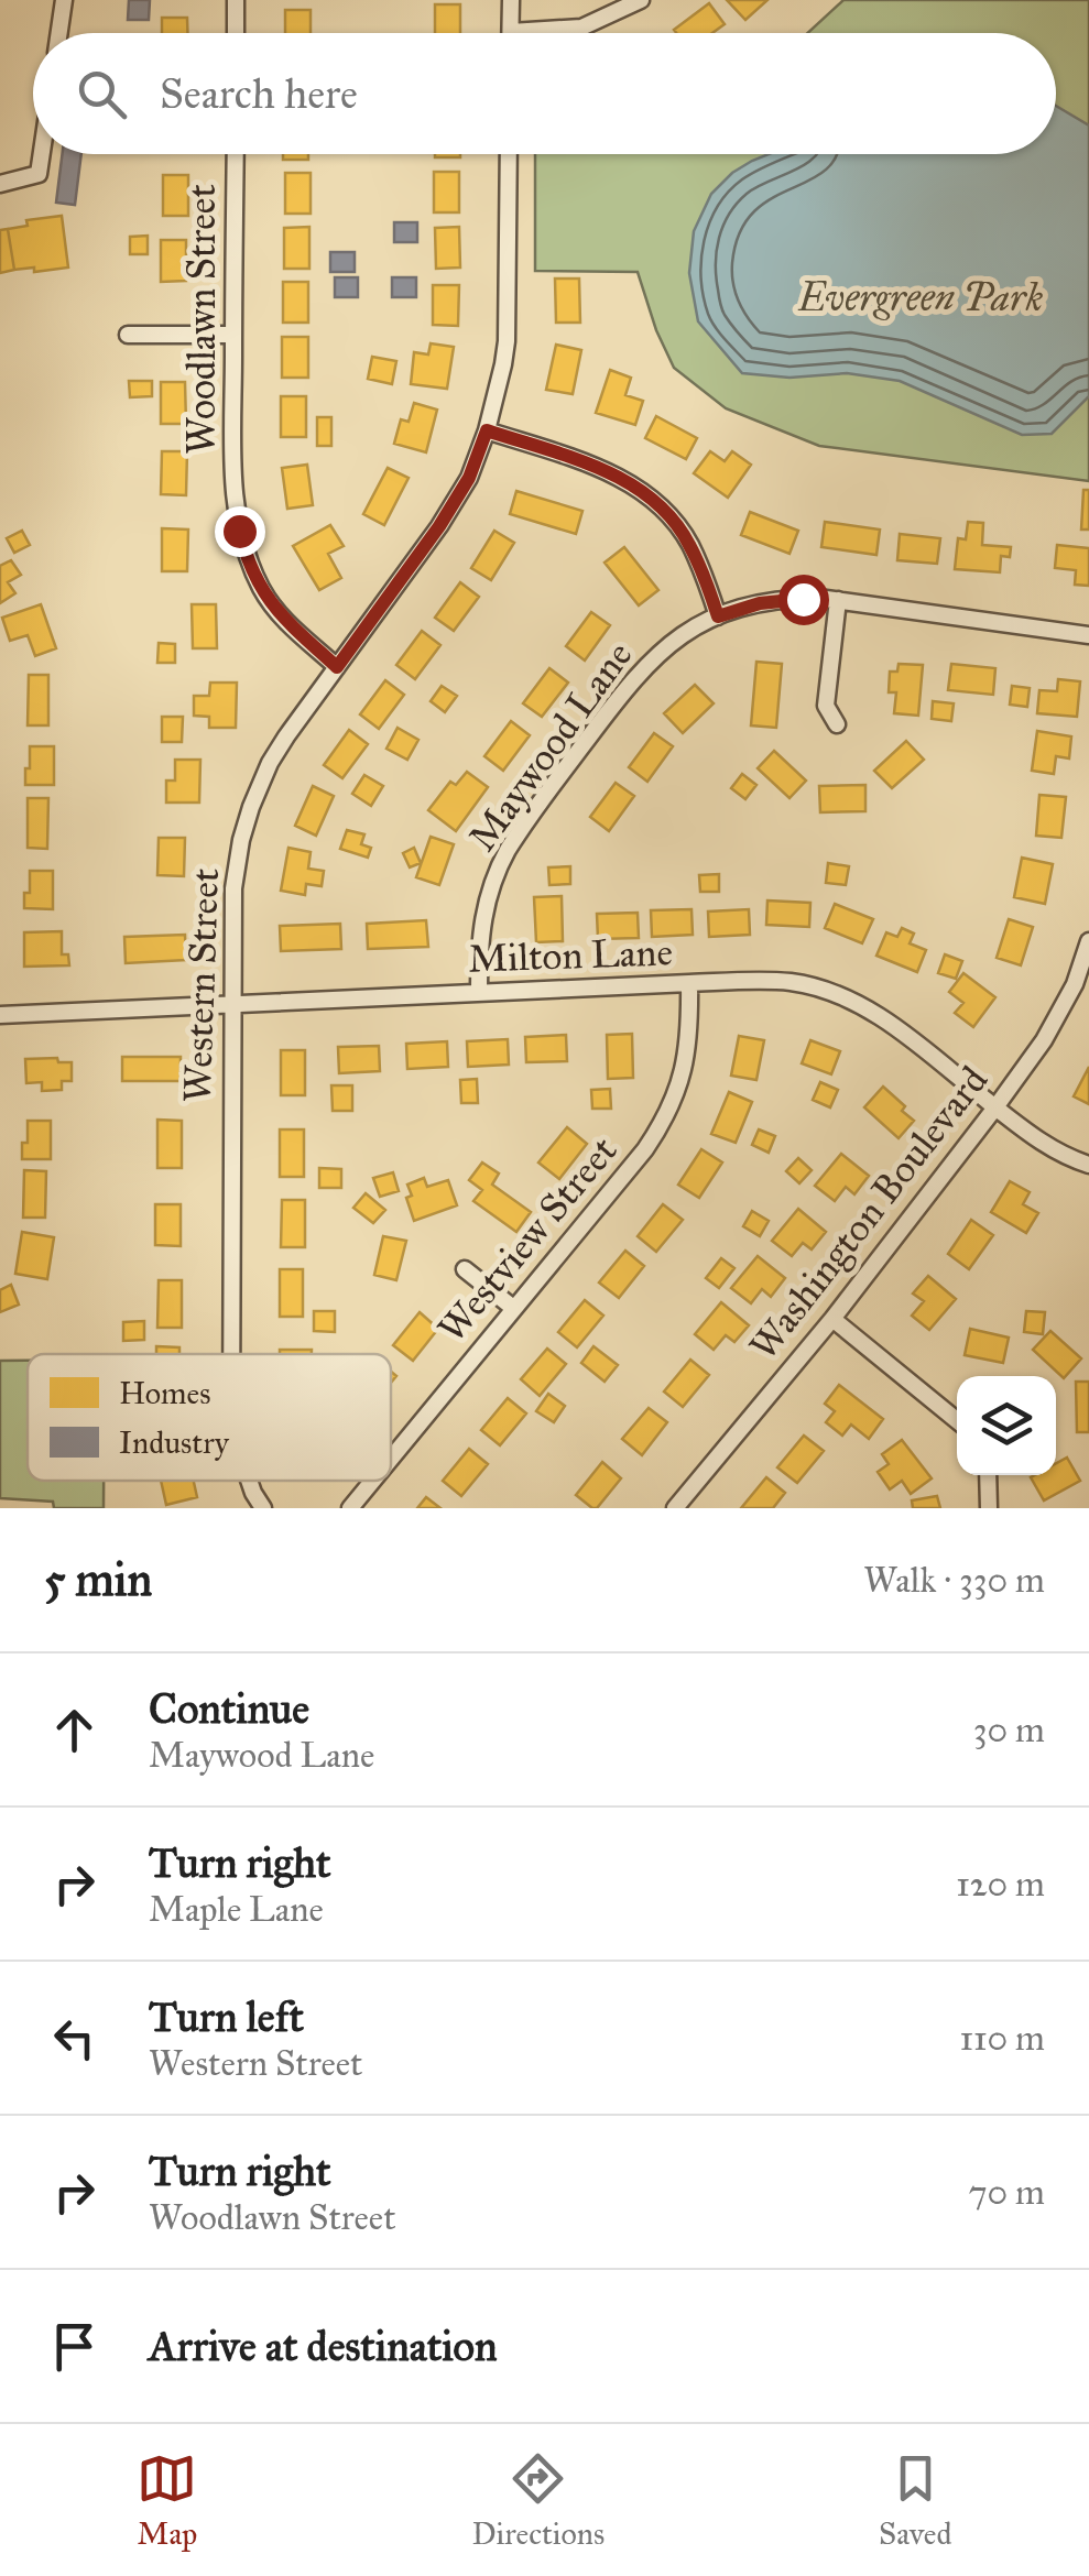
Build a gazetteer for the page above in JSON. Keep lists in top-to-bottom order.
{
  "streets": {
    "street": [
      "Woodlawn Street",
      "Maywood Lane",
      "Milton Lane",
      "Western Street",
      "Washington Boulevard",
      "Westview Street"
    ]
  },
  "crossings": [
    ["Woodlawn Street", "Western Street"],
    ["Maywood Lane", "Milton Lane"],
    ["Milton Lane", "Western Street"],
    ["Milton Lane", "Washington Boulevard"],
    ["Milton Lane", "Westview Street"]
  ],
  "parks": ["Evergreen Park"],
  "legend": ["Homes", "Industry"],
  "page": {
    "search": "Search here",
    "heading": ["5 min", "Walk · 330 m"],
    "list": [
      ["Continue", "Maywood Lane", "30 m"],
      ["Turn right", "Maple Lane", "120 m"],
      ["Turn left", "Western Street", "110 m"],
      ["Turn right", "Woodlawn Street", "70 m"],
      "Arrive at destination"
    ],
    "nav": ["Map", "Directions", "Saved"]
  }
}
